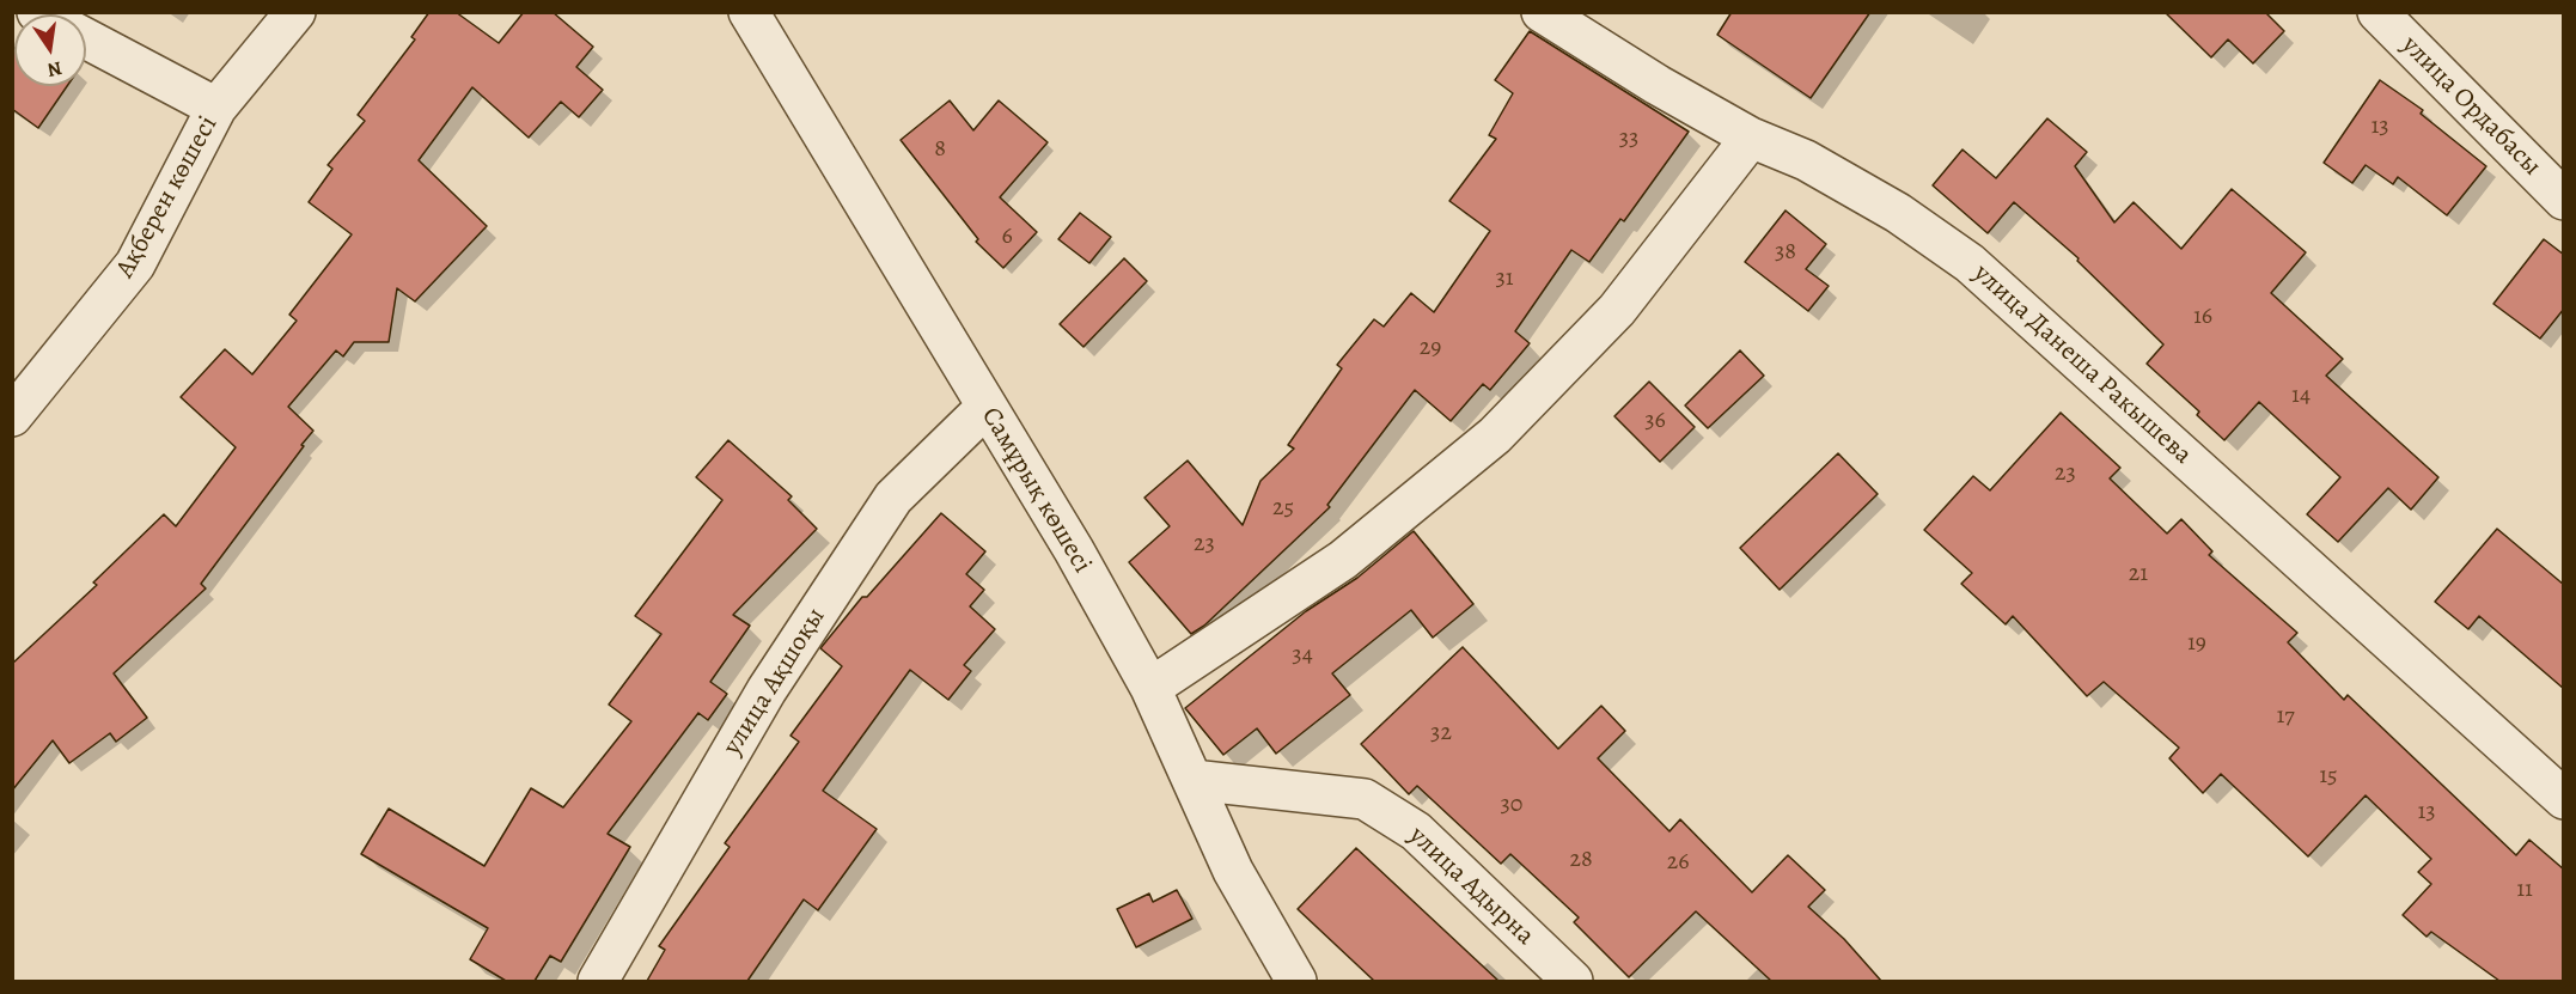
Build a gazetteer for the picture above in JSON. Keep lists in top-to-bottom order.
{
  "streets": {
    "street": [
      "улица Ордабасы",
      "Ақберен көшесі",
      "улица Данеша Ракышева",
      "Самұрық көшесі",
      "улица Ақшоқы",
      "улица Адырна"
    ]
  },
  "crossings": [
    ["Самұрық көшесі", "улица Ақшоқы"],
    ["Самұрық көшесі", "улица Адырна"]
  ],
  "house_numbers": [
    "13",
    "33",
    "8",
    "6",
    "38",
    "31",
    "16",
    "29",
    "14",
    "36",
    "23",
    "25",
    "23",
    "21",
    "19",
    "34",
    "17",
    "32",
    "15",
    "30",
    "13",
    "28",
    "26",
    "11"
  ],
  "north": "bottom"
}
